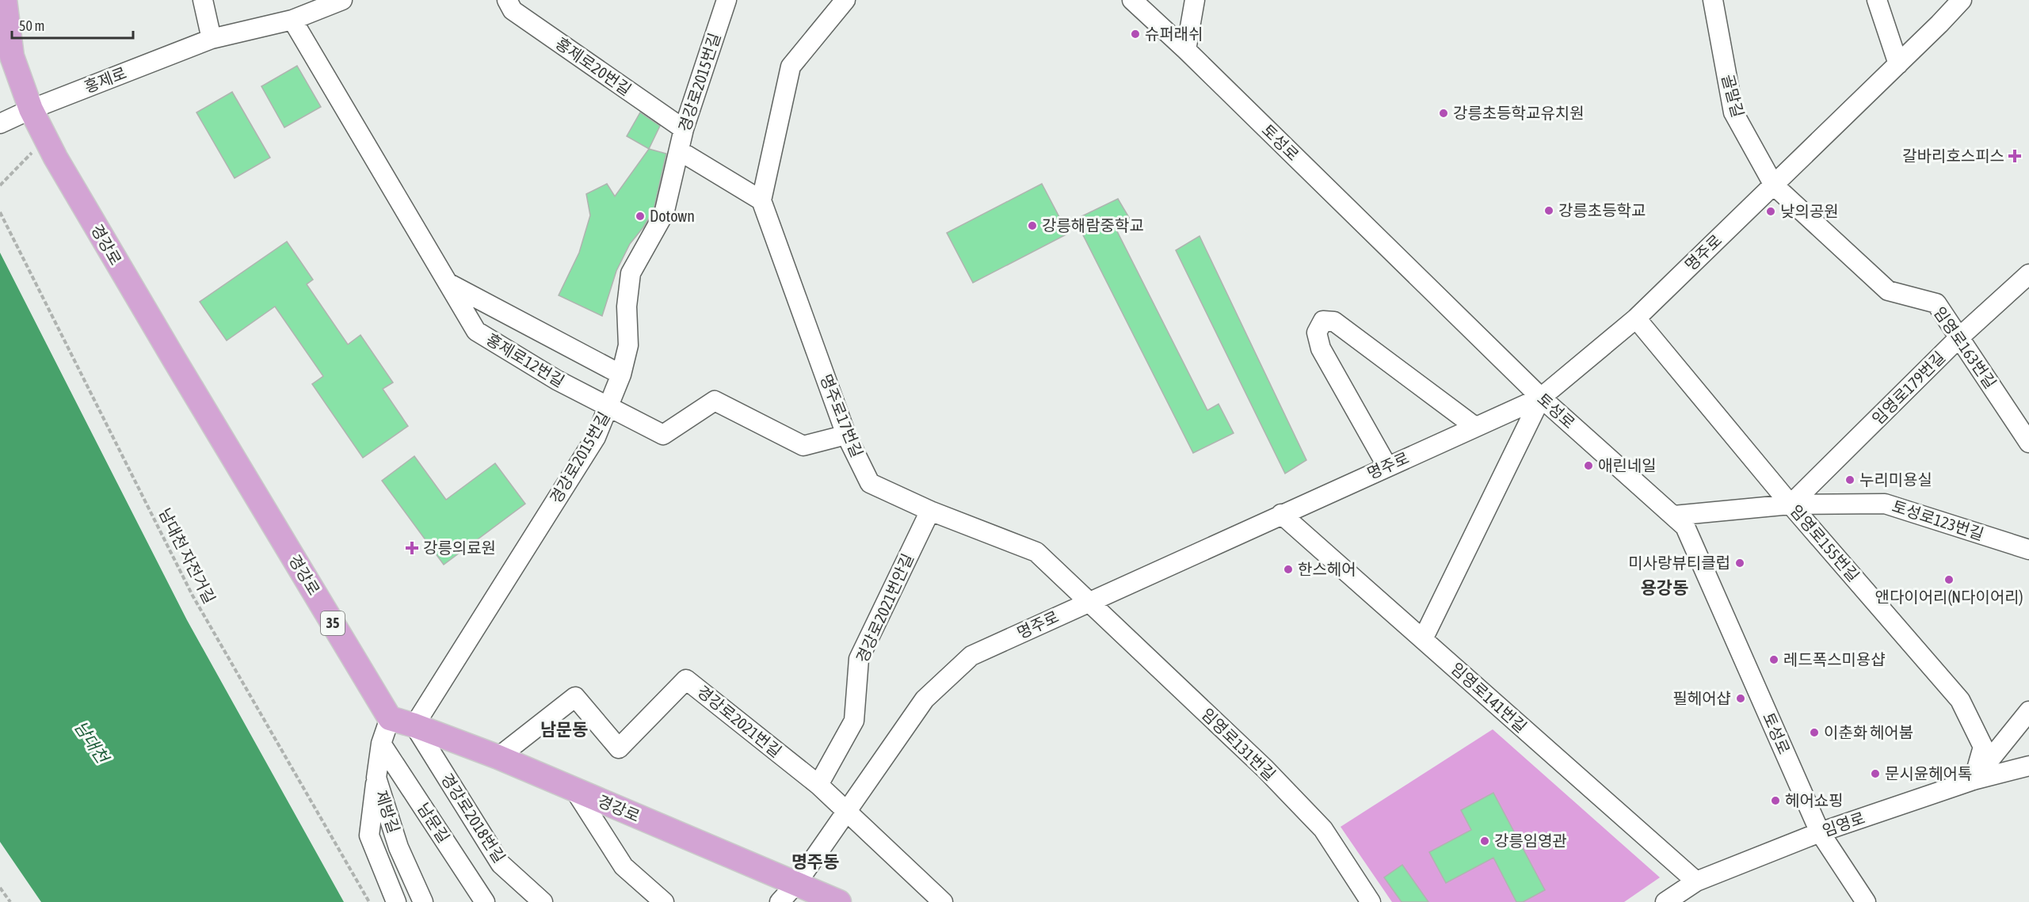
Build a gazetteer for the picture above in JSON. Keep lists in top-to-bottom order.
{
  "streets": {
    "main road": ["경강로", "35"],
    "street": [
      "홍제로20번길",
      "홍제로",
      "경강로2015번길",
      "골말길",
      "토성로",
      "명주로",
      "임영로163번길",
      "홍제로12번길",
      "임영로179번길",
      "명주로17번길",
      "토성로123번길",
      "임영로155번길",
      "경강로2021번안길",
      "임영로141번길",
      "경강로2021번길",
      "임영로131번길",
      "제방길",
      "경강로2018번길",
      "남문길",
      "임영로"
    ],
    "path": ["남대천 자전거길"]
  },
  "crossings": [
    ["홍제로20번길", "경강로2015번길"],
    ["홍제로", "경강로"],
    ["홍제로", "홍제로12번길"],
    ["경강로2015번길", "경강로"],
    ["경강로2015번길", "홍제로12번길"],
    ["경강로2015번길", "경강로2018번길"],
    ["골말길", "명주로"],
    ["골말길", "임영로163번길"],
    ["토성로", "명주로"],
    ["토성로", "토성로123번길"],
    ["토성로", "임영로"],
    ["경강로", "명주로"],
    ["경강로", "경강로2021번길"],
    ["경강로", "제방길"],
    ["경강로", "경강로2018번길"],
    ["명주로", "임영로163번길"],
    ["명주로", "명주로17번길"],
    ["명주로", "임영로155번길"],
    ["명주로", "임영로141번길"],
    ["명주로", "경강로2021번길"],
    ["명주로", "임영로131번길"],
    ["임영로163번길", "임영로179번길"],
    ["홍제로12번길", "명주로17번길"],
    ["임영로179번길", "토성로123번길"],
    ["임영로179번길", "임영로155번길"],
    ["명주로17번길", "경강로2021번안길"],
    ["명주로17번길", "임영로131번길"],
    ["토성로123번길", "임영로155번길"],
    ["임영로155번길", "임영로"],
    ["경강로2021번안길", "경강로2021번길"],
    ["임영로141번길", "임영로"],
    ["제방길", "남문길"]
  ],
  "districts": ["용강동", "남문동", "명주동"],
  "water": ["남대천"],
  "places": {
    "other": [
      "슈퍼래쉬",
      "강릉초등학교유치원",
      "강릉초등학교",
      "낮의공원",
      "Dotown",
      "강릉해람중학교",
      "애린네일",
      "누리미용실",
      "미사랑뷰티클럽",
      "한스헤어",
      "앤다이어리(N다이어리)",
      "레드폭스미용샵",
      "필헤어샵",
      "이춘화 헤어붐",
      "문시윤헤어톡",
      "헤어쇼핑",
      "강릉임영관"
    ],
    "health": ["갈바리호스피스", "강릉의료원"]
  },
  "scale_bar": "50 m"
}
